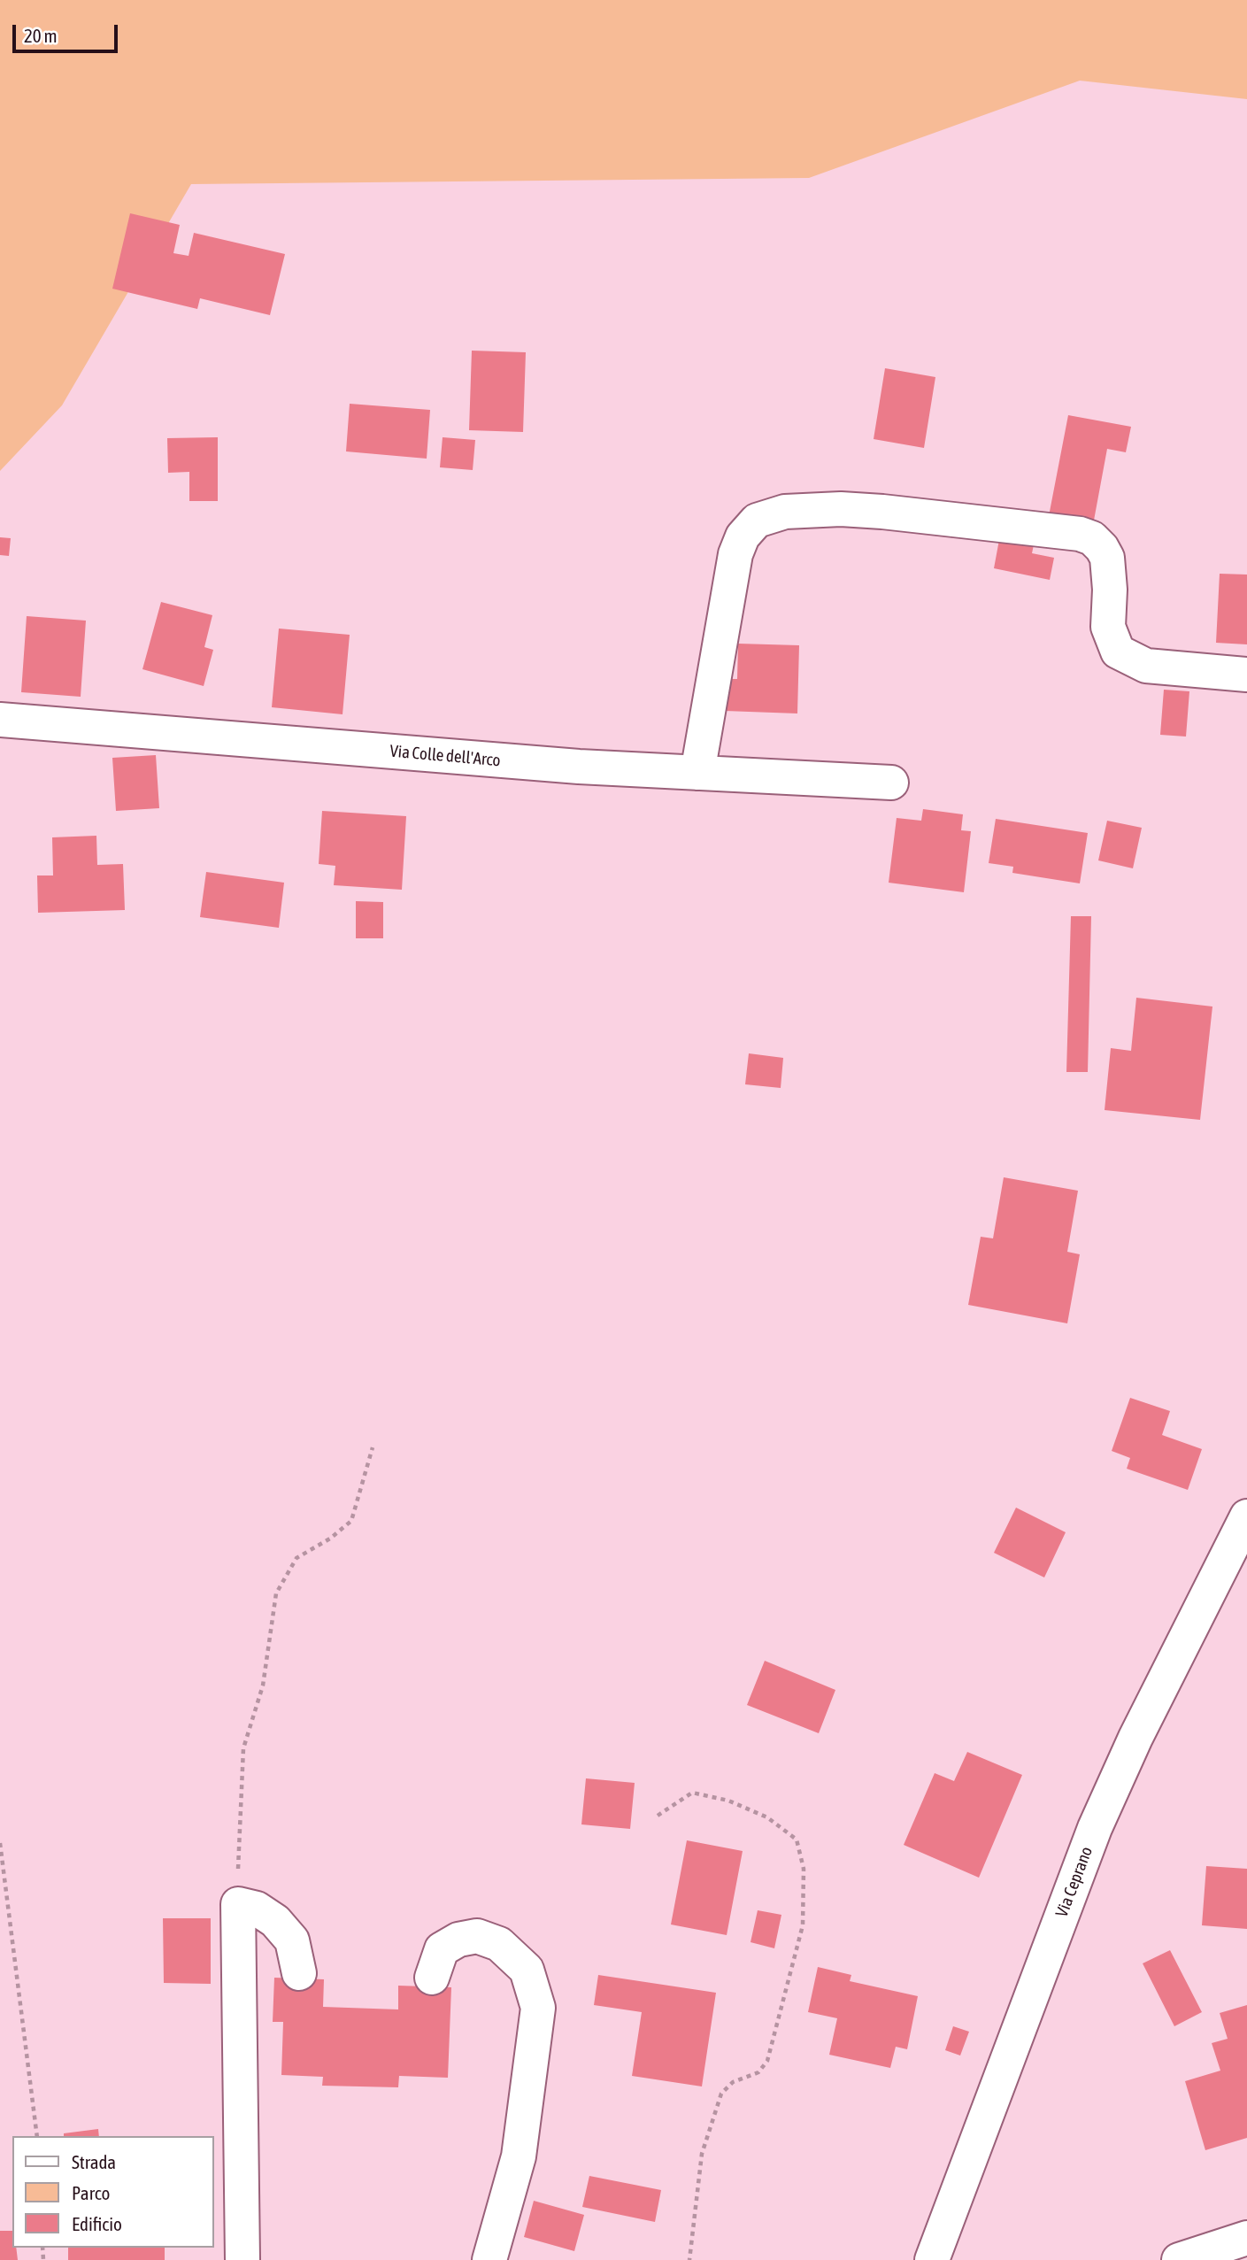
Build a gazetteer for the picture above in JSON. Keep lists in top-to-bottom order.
{
  "streets": {
    "street": ["Via Colle dell'Arco", "Via Ceprano"]
  },
  "legend": ["Strada", "Parco", "Edificio"],
  "scale_bar": "20 m"
}
